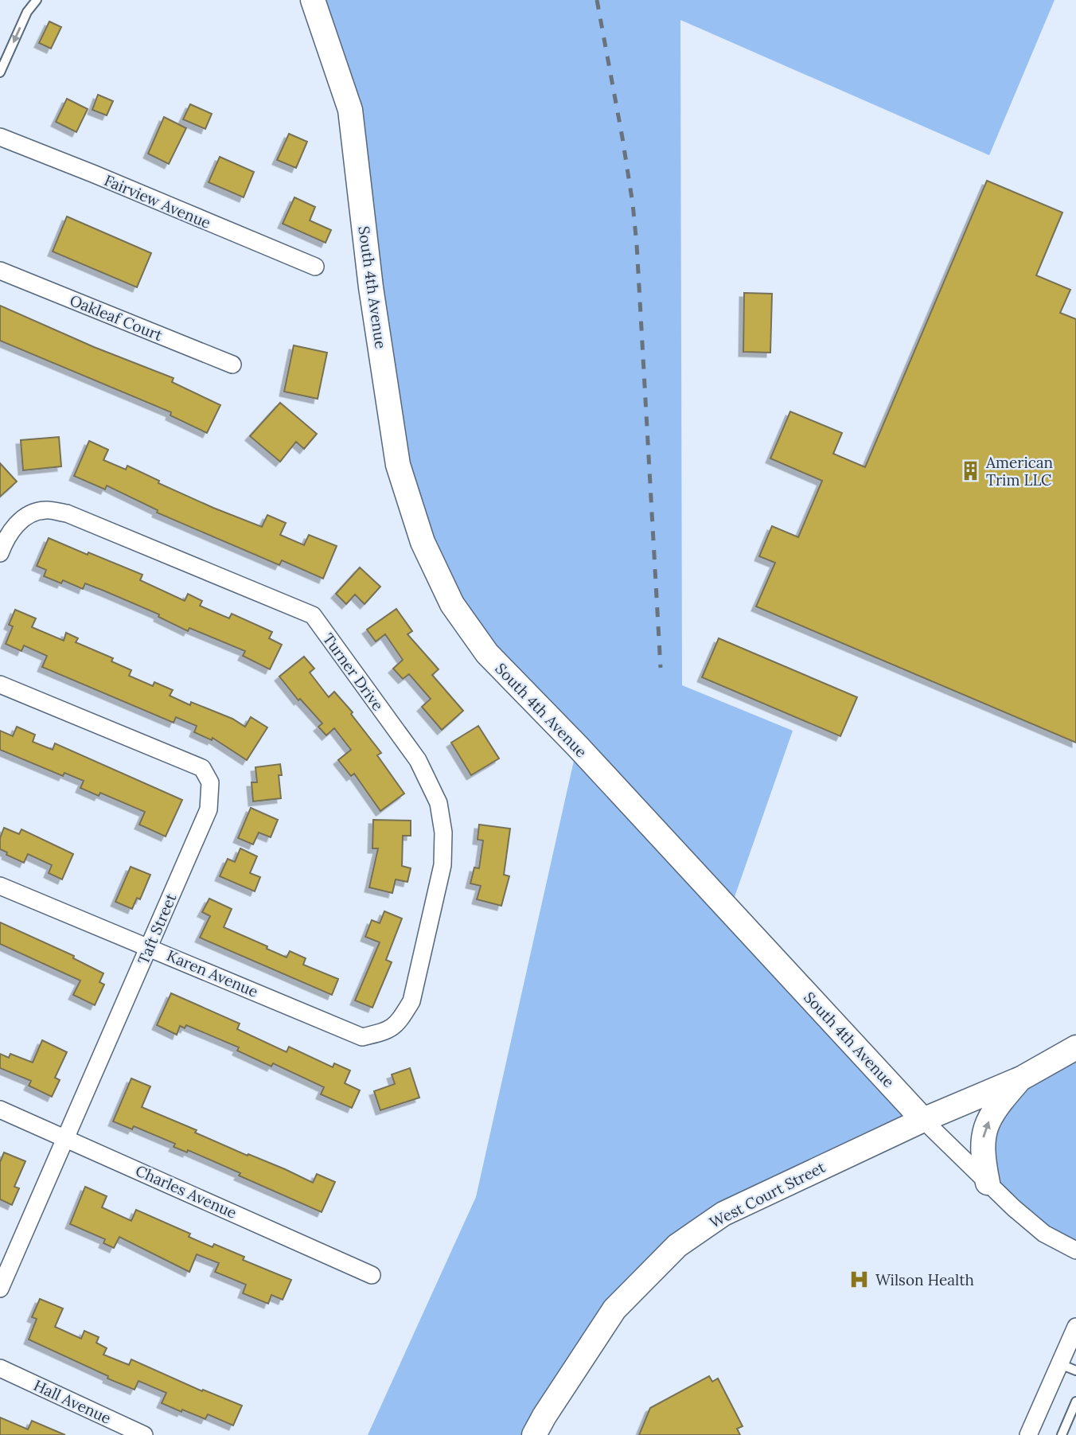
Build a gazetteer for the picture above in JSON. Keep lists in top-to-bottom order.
{
  "streets": {
    "street": [
      "Fairview Avenue",
      "South 4th Avenue",
      "Oakleaf Court",
      "Turner Drive",
      "Taft Street",
      "Karen Avenue",
      "Charles Avenue",
      "West Court Street",
      "Hall Avenue"
    ]
  },
  "crossings": [
    ["South 4th Avenue", "West Court Street"],
    ["Turner Drive", "Karen Avenue"],
    ["Taft Street", "Karen Avenue"],
    ["Taft Street", "Charles Avenue"]
  ],
  "places": {
    "building": ["American Trim LLC"],
    "hospital": ["Wilson Health"]
  }
}
